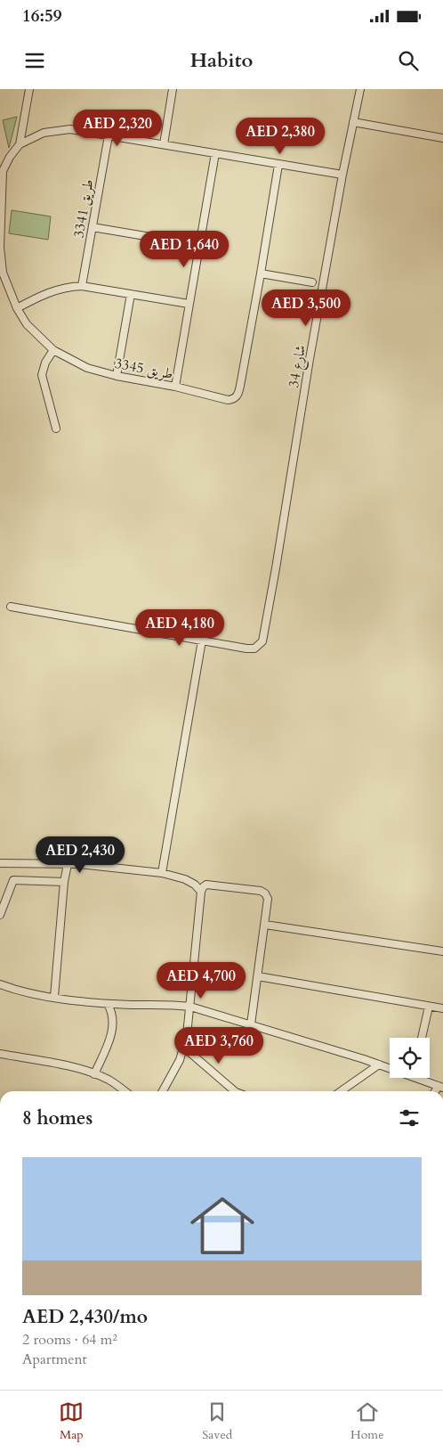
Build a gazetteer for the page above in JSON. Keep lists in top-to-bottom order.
{
  "streets": {
    "street": ["طريق 3341", "شارع 34", "طريق 3345"]
  },
  "page": {
    "status": "16:59",
    "header": "Habito",
    "price": [
      "AED 2,320",
      "AED 2,380",
      "AED 1,640",
      "AED 3,500",
      "AED 4,180",
      "AED 2,430",
      "AED 4,700",
      "AED 3,760"
    ],
    "heading": "8 homes",
    "list": [
      {
        "name": "AED 2,430/mo",
        "note": "2 rooms · 64 m² · Apartment"
      }
    ],
    "tabs": ["Map", "Saved", "Home"]
  }
}
